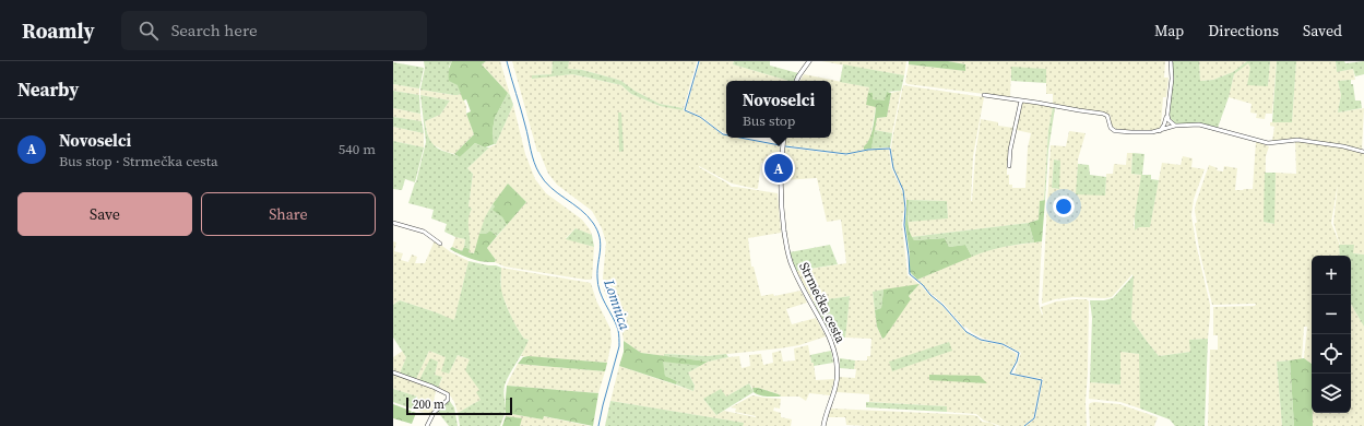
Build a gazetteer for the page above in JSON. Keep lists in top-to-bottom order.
{
  "streets": {
    "street": ["Strmečka cesta"]
  },
  "water": ["Lomnica"],
  "scale_bar": "200 m",
  "page": {
    "header": "Roamly",
    "search": "Search here",
    "nav": ["Map", "Directions", "Saved"],
    "heading": "Nearby",
    "popup": ["Novoselci", "Bus stop"],
    "list": [
      {
        "mark": "A",
        "name": "Novoselci",
        "note": "Bus stop · Strmečka cesta",
        "value": "540 m"
      }
    ],
    "pins": "A",
    "buttons": ["Save", "Share"],
    "map_buttons": ["+", "−"],
    "scale": "200 m"
  }
}
